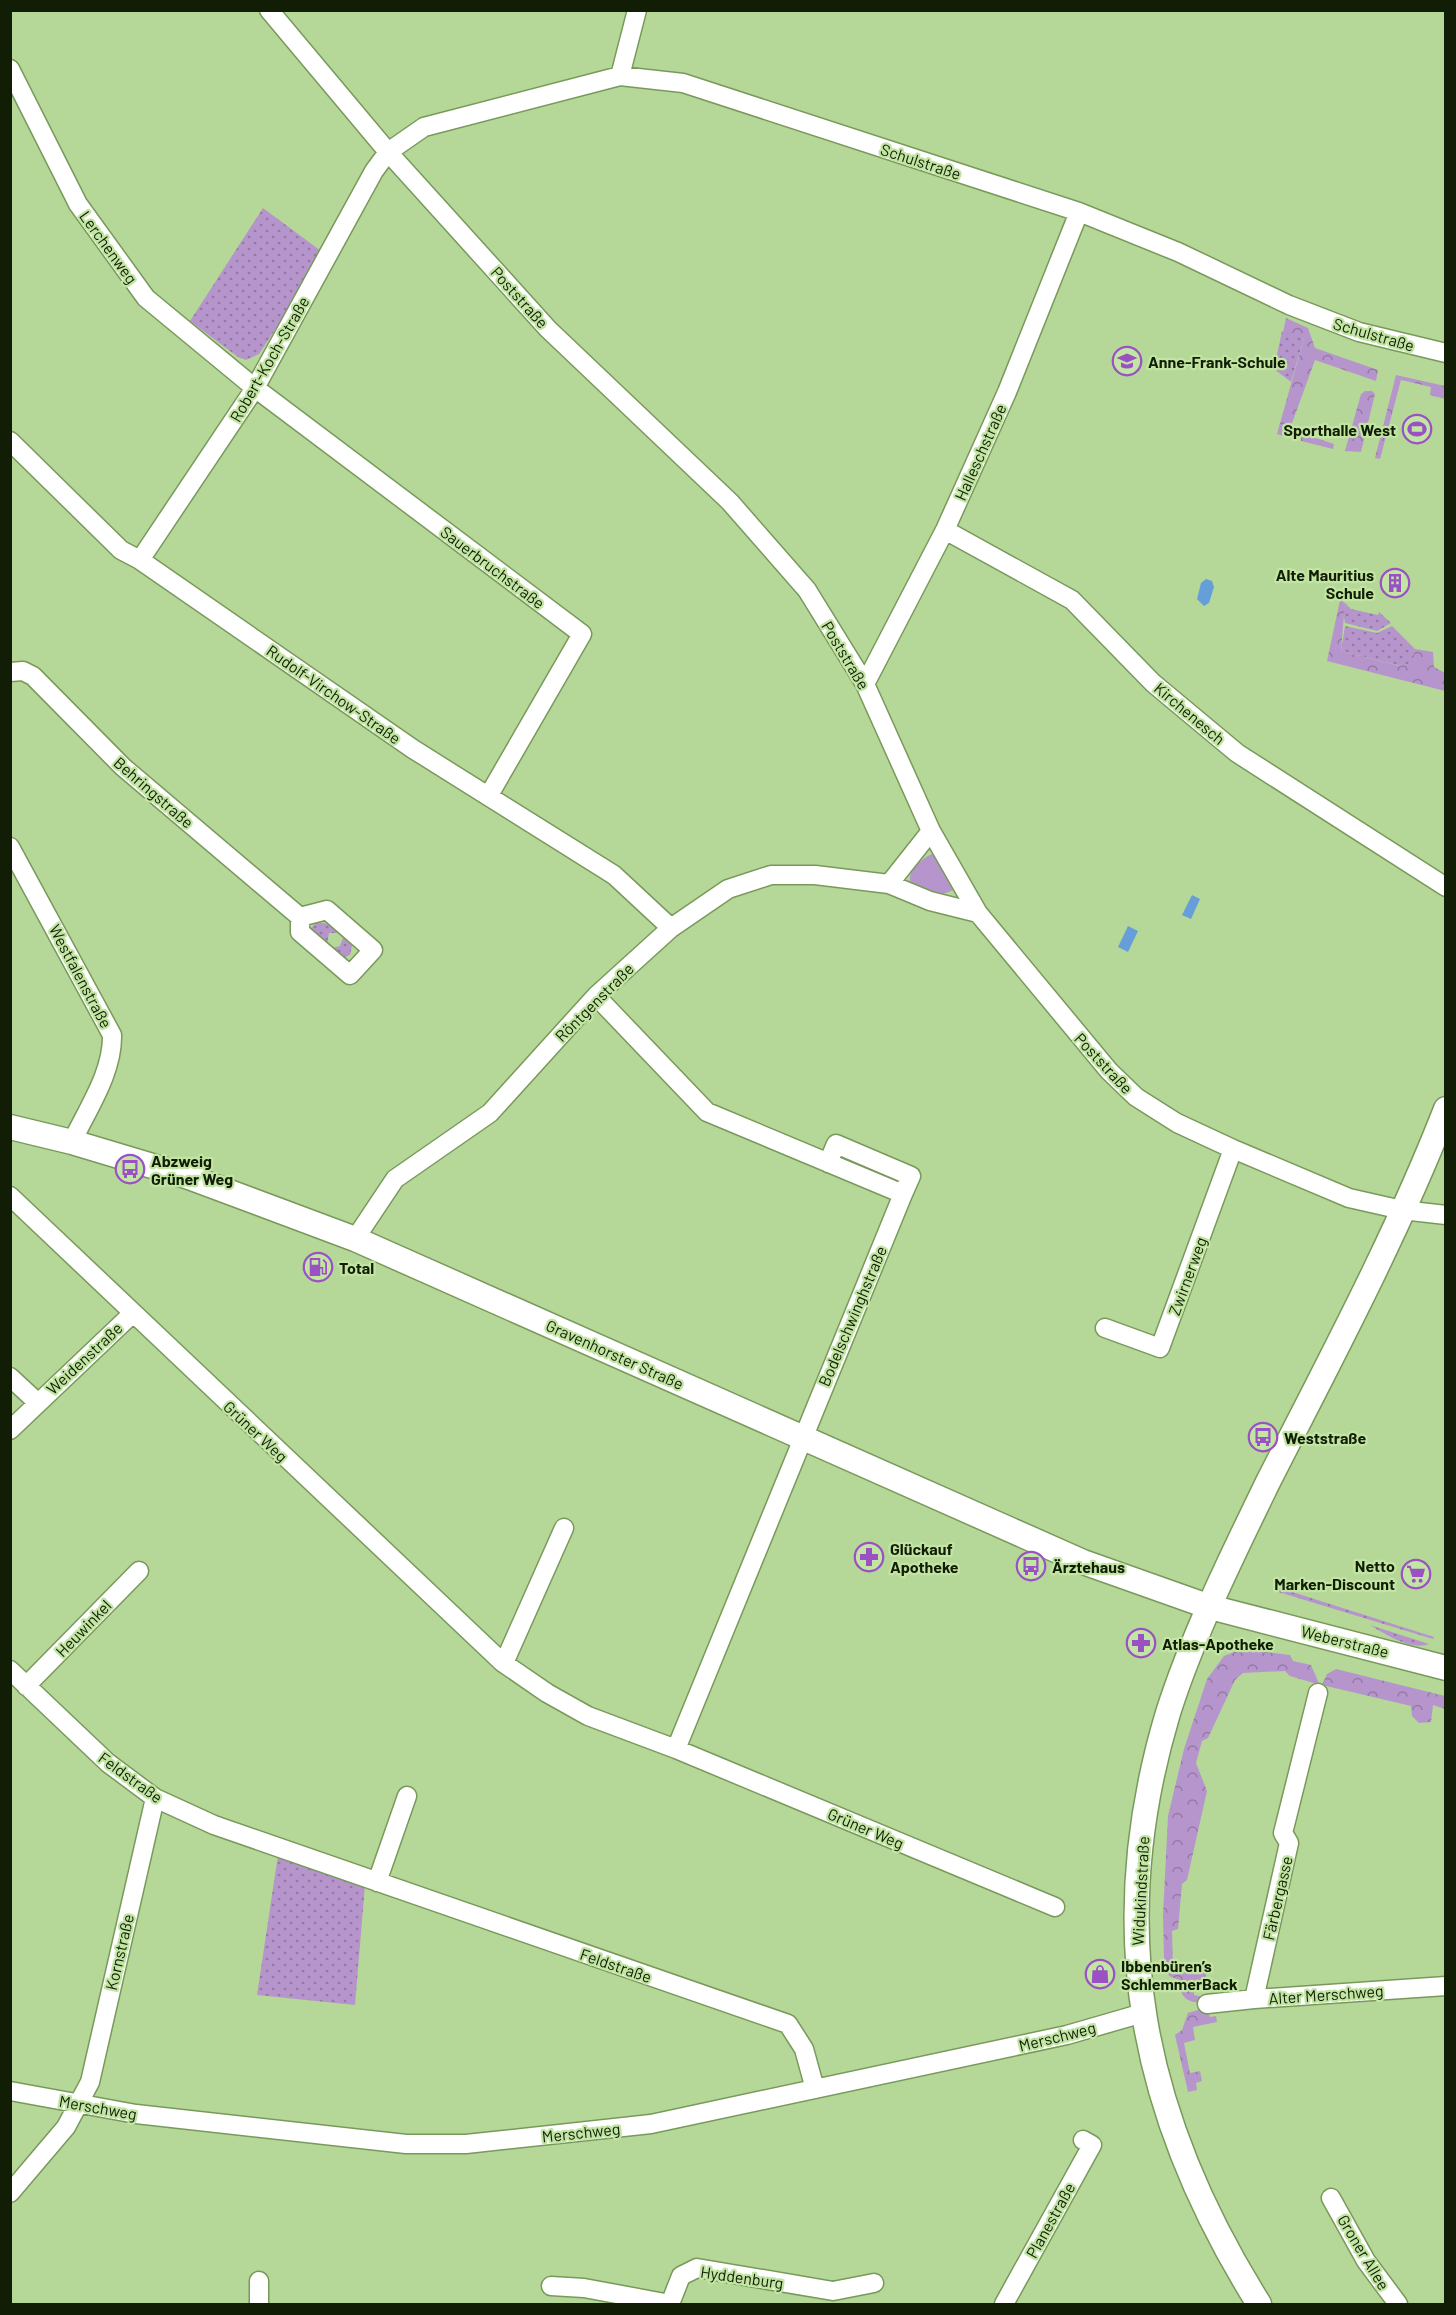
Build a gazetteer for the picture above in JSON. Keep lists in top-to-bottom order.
{
  "streets": {
    "main road": ["Gravenhorster Straße", "Weberstraße", "Widukindstraße"],
    "street": [
      "Schulstraße",
      "Lerchenweg",
      "Poststraße",
      "Robert-Koch-Straße",
      "Halleschstraße",
      "Sauerbruchstraße",
      "Rudolf-Virchow-Straße",
      "Kirchenesch",
      "Behringstraße",
      "Westfalenstraße",
      "Röntgenstraße",
      "Zwirnerweg",
      "Bodelschwinghstraße",
      "Weidenstraße",
      "Grüner Weg",
      "Heuwinkel",
      "Feldstraße",
      "Färbergasse",
      "Kornstraße",
      "Alter Merschweg",
      "Merschweg",
      "Planestraße",
      "Groner Allee",
      "Hyddenburg"
    ]
  },
  "crossings": [
    ["Schulstraße", "Poststraße"],
    ["Schulstraße", "Robert-Koch-Straße"],
    ["Schulstraße", "Halleschstraße"],
    ["Lerchenweg", "Robert-Koch-Straße"],
    ["Lerchenweg", "Sauerbruchstraße"],
    ["Poststraße", "Robert-Koch-Straße"],
    ["Poststraße", "Halleschstraße"],
    ["Poststraße", "Röntgenstraße"],
    ["Poststraße", "Zwirnerweg"],
    ["Robert-Koch-Straße", "Sauerbruchstraße"],
    ["Robert-Koch-Straße", "Rudolf-Virchow-Straße"],
    ["Halleschstraße", "Kirchenesch"],
    ["Sauerbruchstraße", "Rudolf-Virchow-Straße"],
    ["Rudolf-Virchow-Straße", "Röntgenstraße"],
    ["Westfalenstraße", "Gravenhorster Straße"],
    ["Röntgenstraße", "Bodelschwinghstraße"],
    ["Röntgenstraße", "Gravenhorster Straße"],
    ["Bodelschwinghstraße", "Gravenhorster Straße"],
    ["Gravenhorster Straße", "Weberstraße"],
    ["Gravenhorster Straße", "Widukindstraße"],
    ["Weidenstraße", "Grüner Weg"],
    ["Heuwinkel", "Feldstraße"],
    ["Weberstraße", "Widukindstraße"],
    ["Feldstraße", "Kornstraße"],
    ["Feldstraße", "Merschweg"],
    ["Widukindstraße", "Merschweg"],
    ["Färbergasse", "Alter Merschweg"],
    ["Kornstraße", "Merschweg"]
  ],
  "places": {
    "school or university": ["Anne-Frank-Schule"],
    "sports": ["Sporthalle West"],
    "building": ["Alte Mauritius Schule"],
    "bus stop": ["Abzweig Grüner Weg", "Weststraße", "Ärztehaus"],
    "fuel station": ["Total"],
    "pharmacy": ["Glückauf Apotheke", "Atlas-Apotheke"],
    "supermarket": ["Netto Marken-Discount"],
    "shop": ["Ibbenbüren’s SchlemmerBack"]
  }
}
